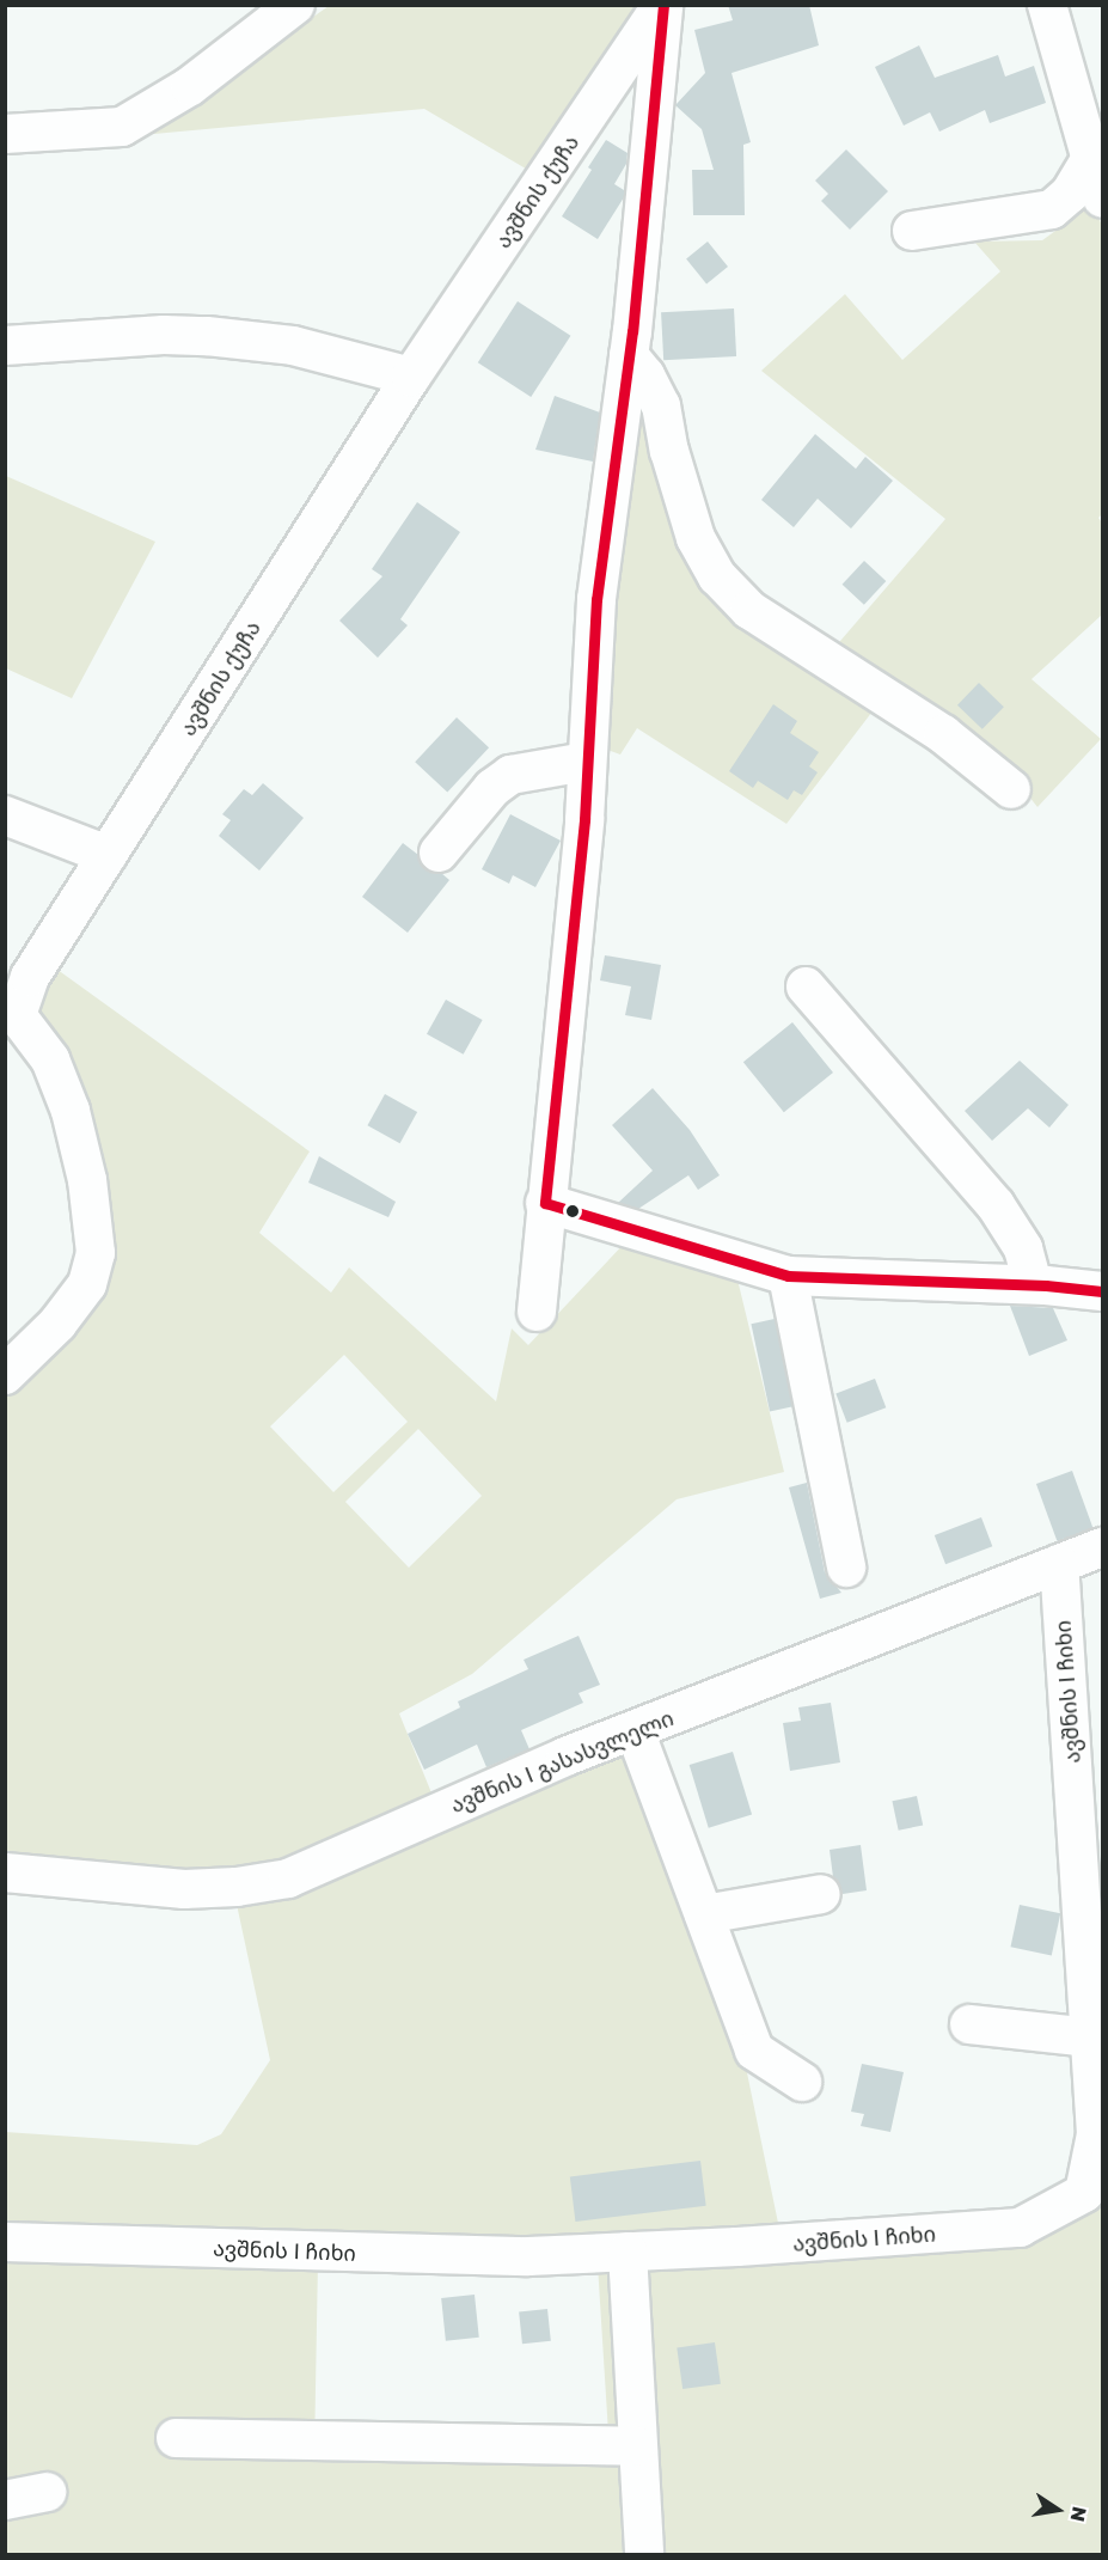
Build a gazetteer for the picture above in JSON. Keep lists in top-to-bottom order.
{
  "streets": {
    "street": ["ავშნის ქუჩა", "ავშნის I ჩიხი", "ავშნის I გასასვლელი"]
  },
  "crossings": [
    ["ავშნის I ჩიხი", "ავშნის I გასასვლელი"]
  ],
  "north": "right"
}
